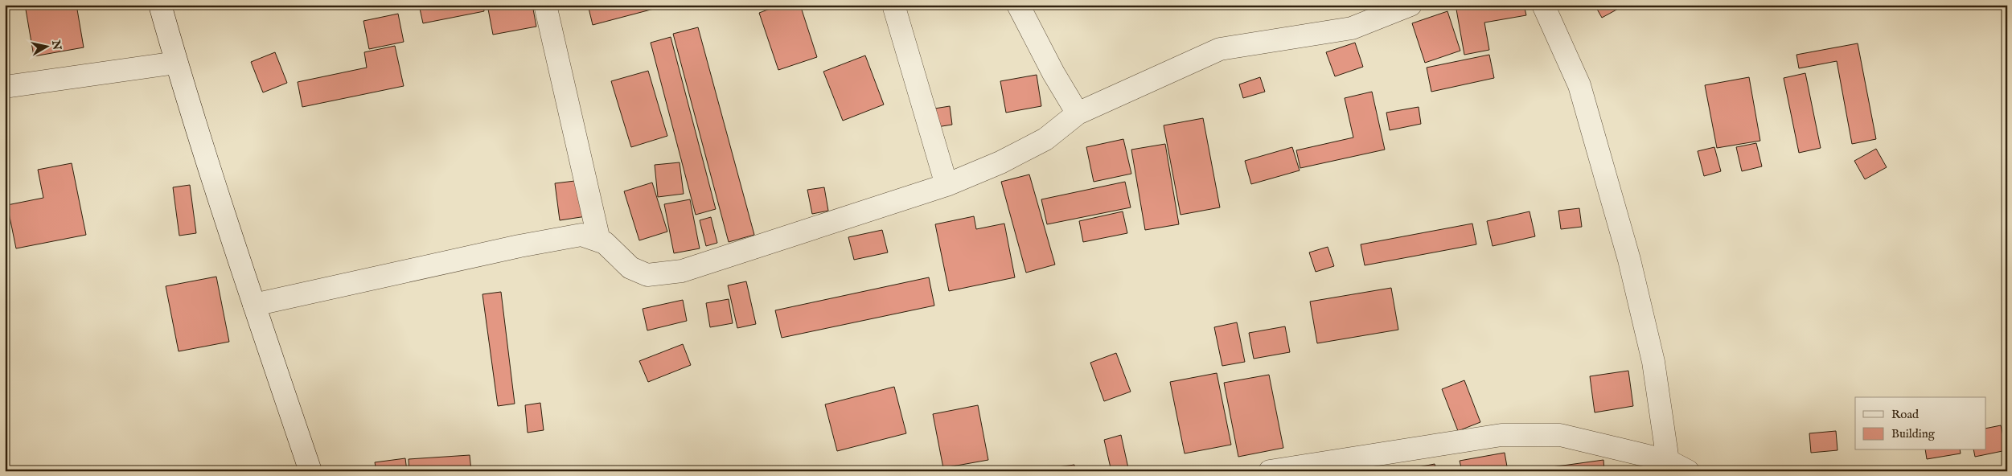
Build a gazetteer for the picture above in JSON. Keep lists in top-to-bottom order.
{
  "legend": ["Road", "Building"],
  "north": "right"
}
